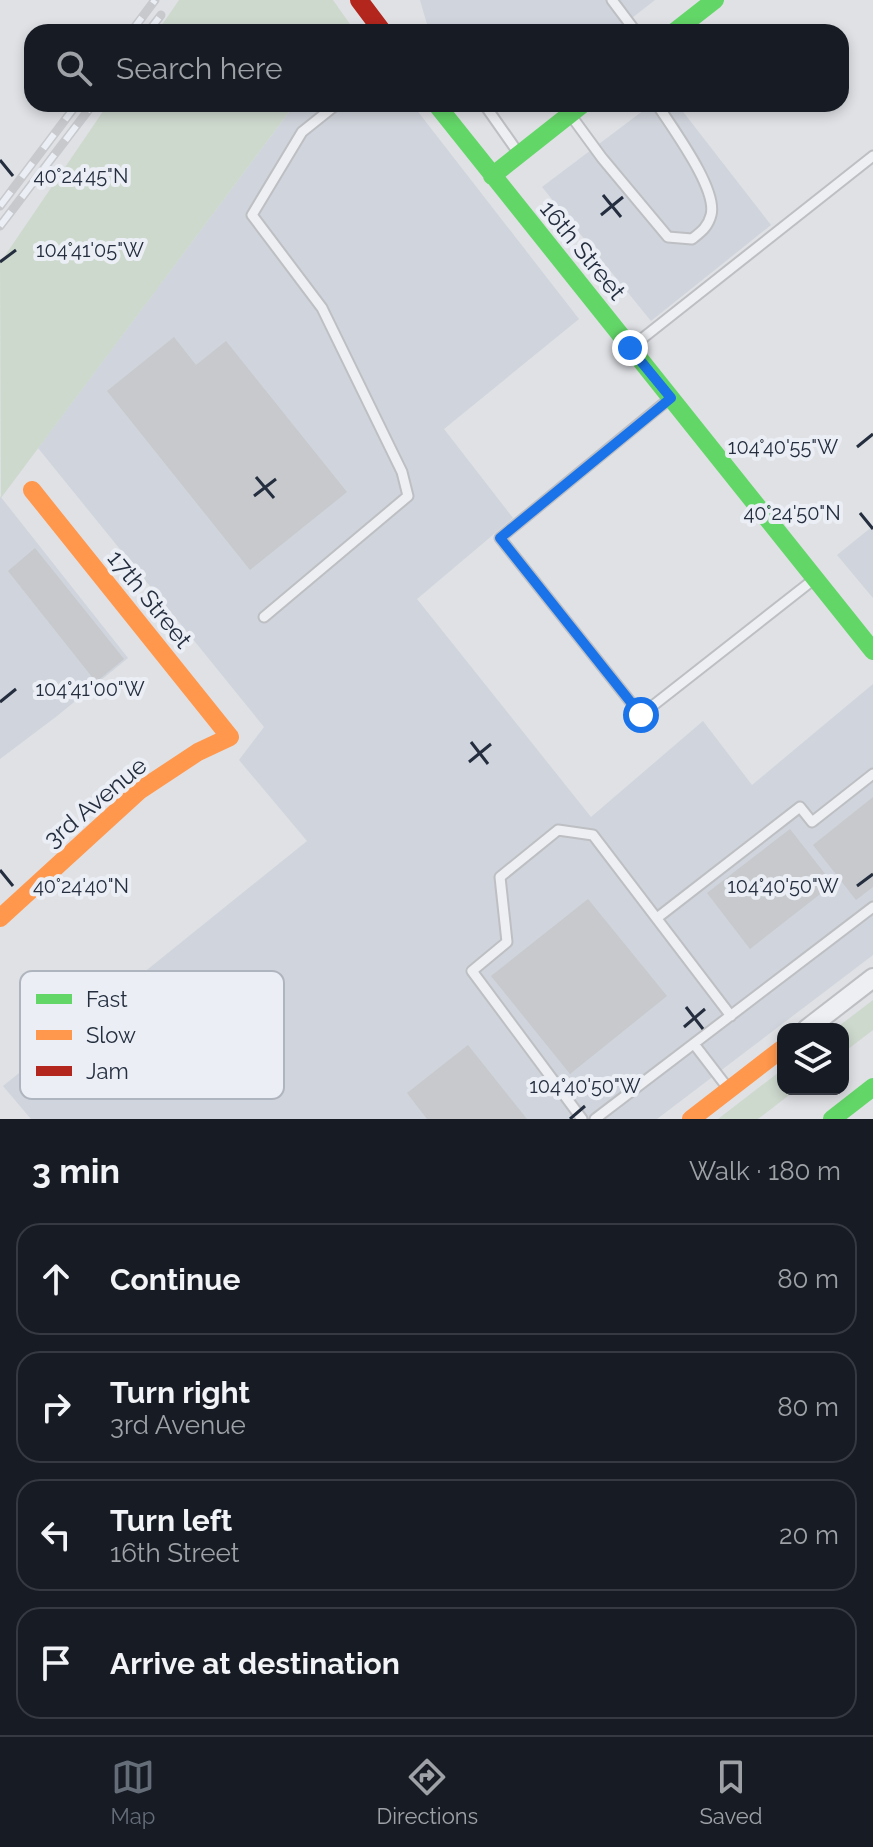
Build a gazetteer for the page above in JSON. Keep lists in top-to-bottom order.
{
  "streets": {
    "main road": ["16th Street", "17th Street", "3rd Avenue"]
  },
  "crossings": [
    ["17th Street", "3rd Avenue"]
  ],
  "legend": ["Fast", "Slow", "Jam"],
  "page": {
    "search": "Search here",
    "heading": ["3 min", "Walk · 180 m"],
    "list": [
      ["Continue", "80 m"],
      ["Turn right", "3rd Avenue", "80 m"],
      ["Turn left", "16th Street", "20 m"],
      "Arrive at destination"
    ],
    "nav": ["Map", "Directions", "Saved"]
  },
  "coordinates": [
    "40°24'45\"N",
    "104°41'05\"W",
    "104°40'55\"W",
    "40°24'50\"N",
    "104°41'00\"W",
    "40°24'40\"N",
    "104°40'50\"W"
  ]
}
